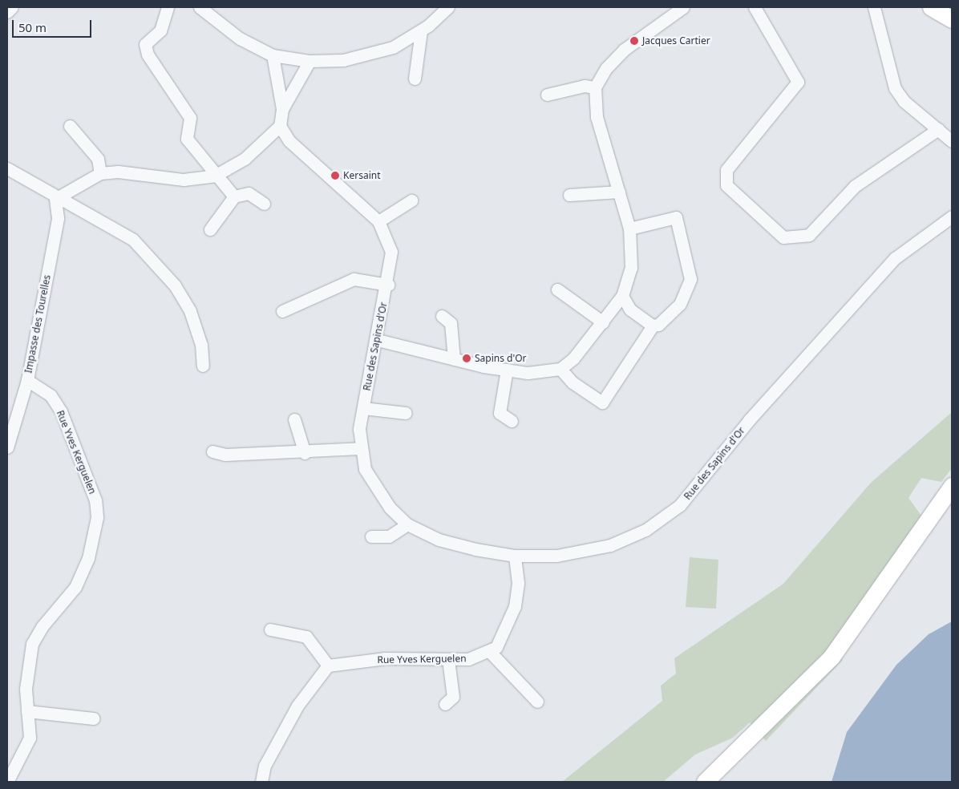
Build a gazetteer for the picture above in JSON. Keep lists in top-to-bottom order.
{
  "streets": {
    "street": ["Impasse des Tourelles", "Rue des Sapins d'Or", "Rue Yves Kerguelen"]
  },
  "crossings": [
    ["Impasse des Tourelles", "Rue Yves Kerguelen"]
  ],
  "places": ["Jacques Cartier", "Kersaint", "Sapins d'Or"],
  "scale_bar": "50 m"
}
